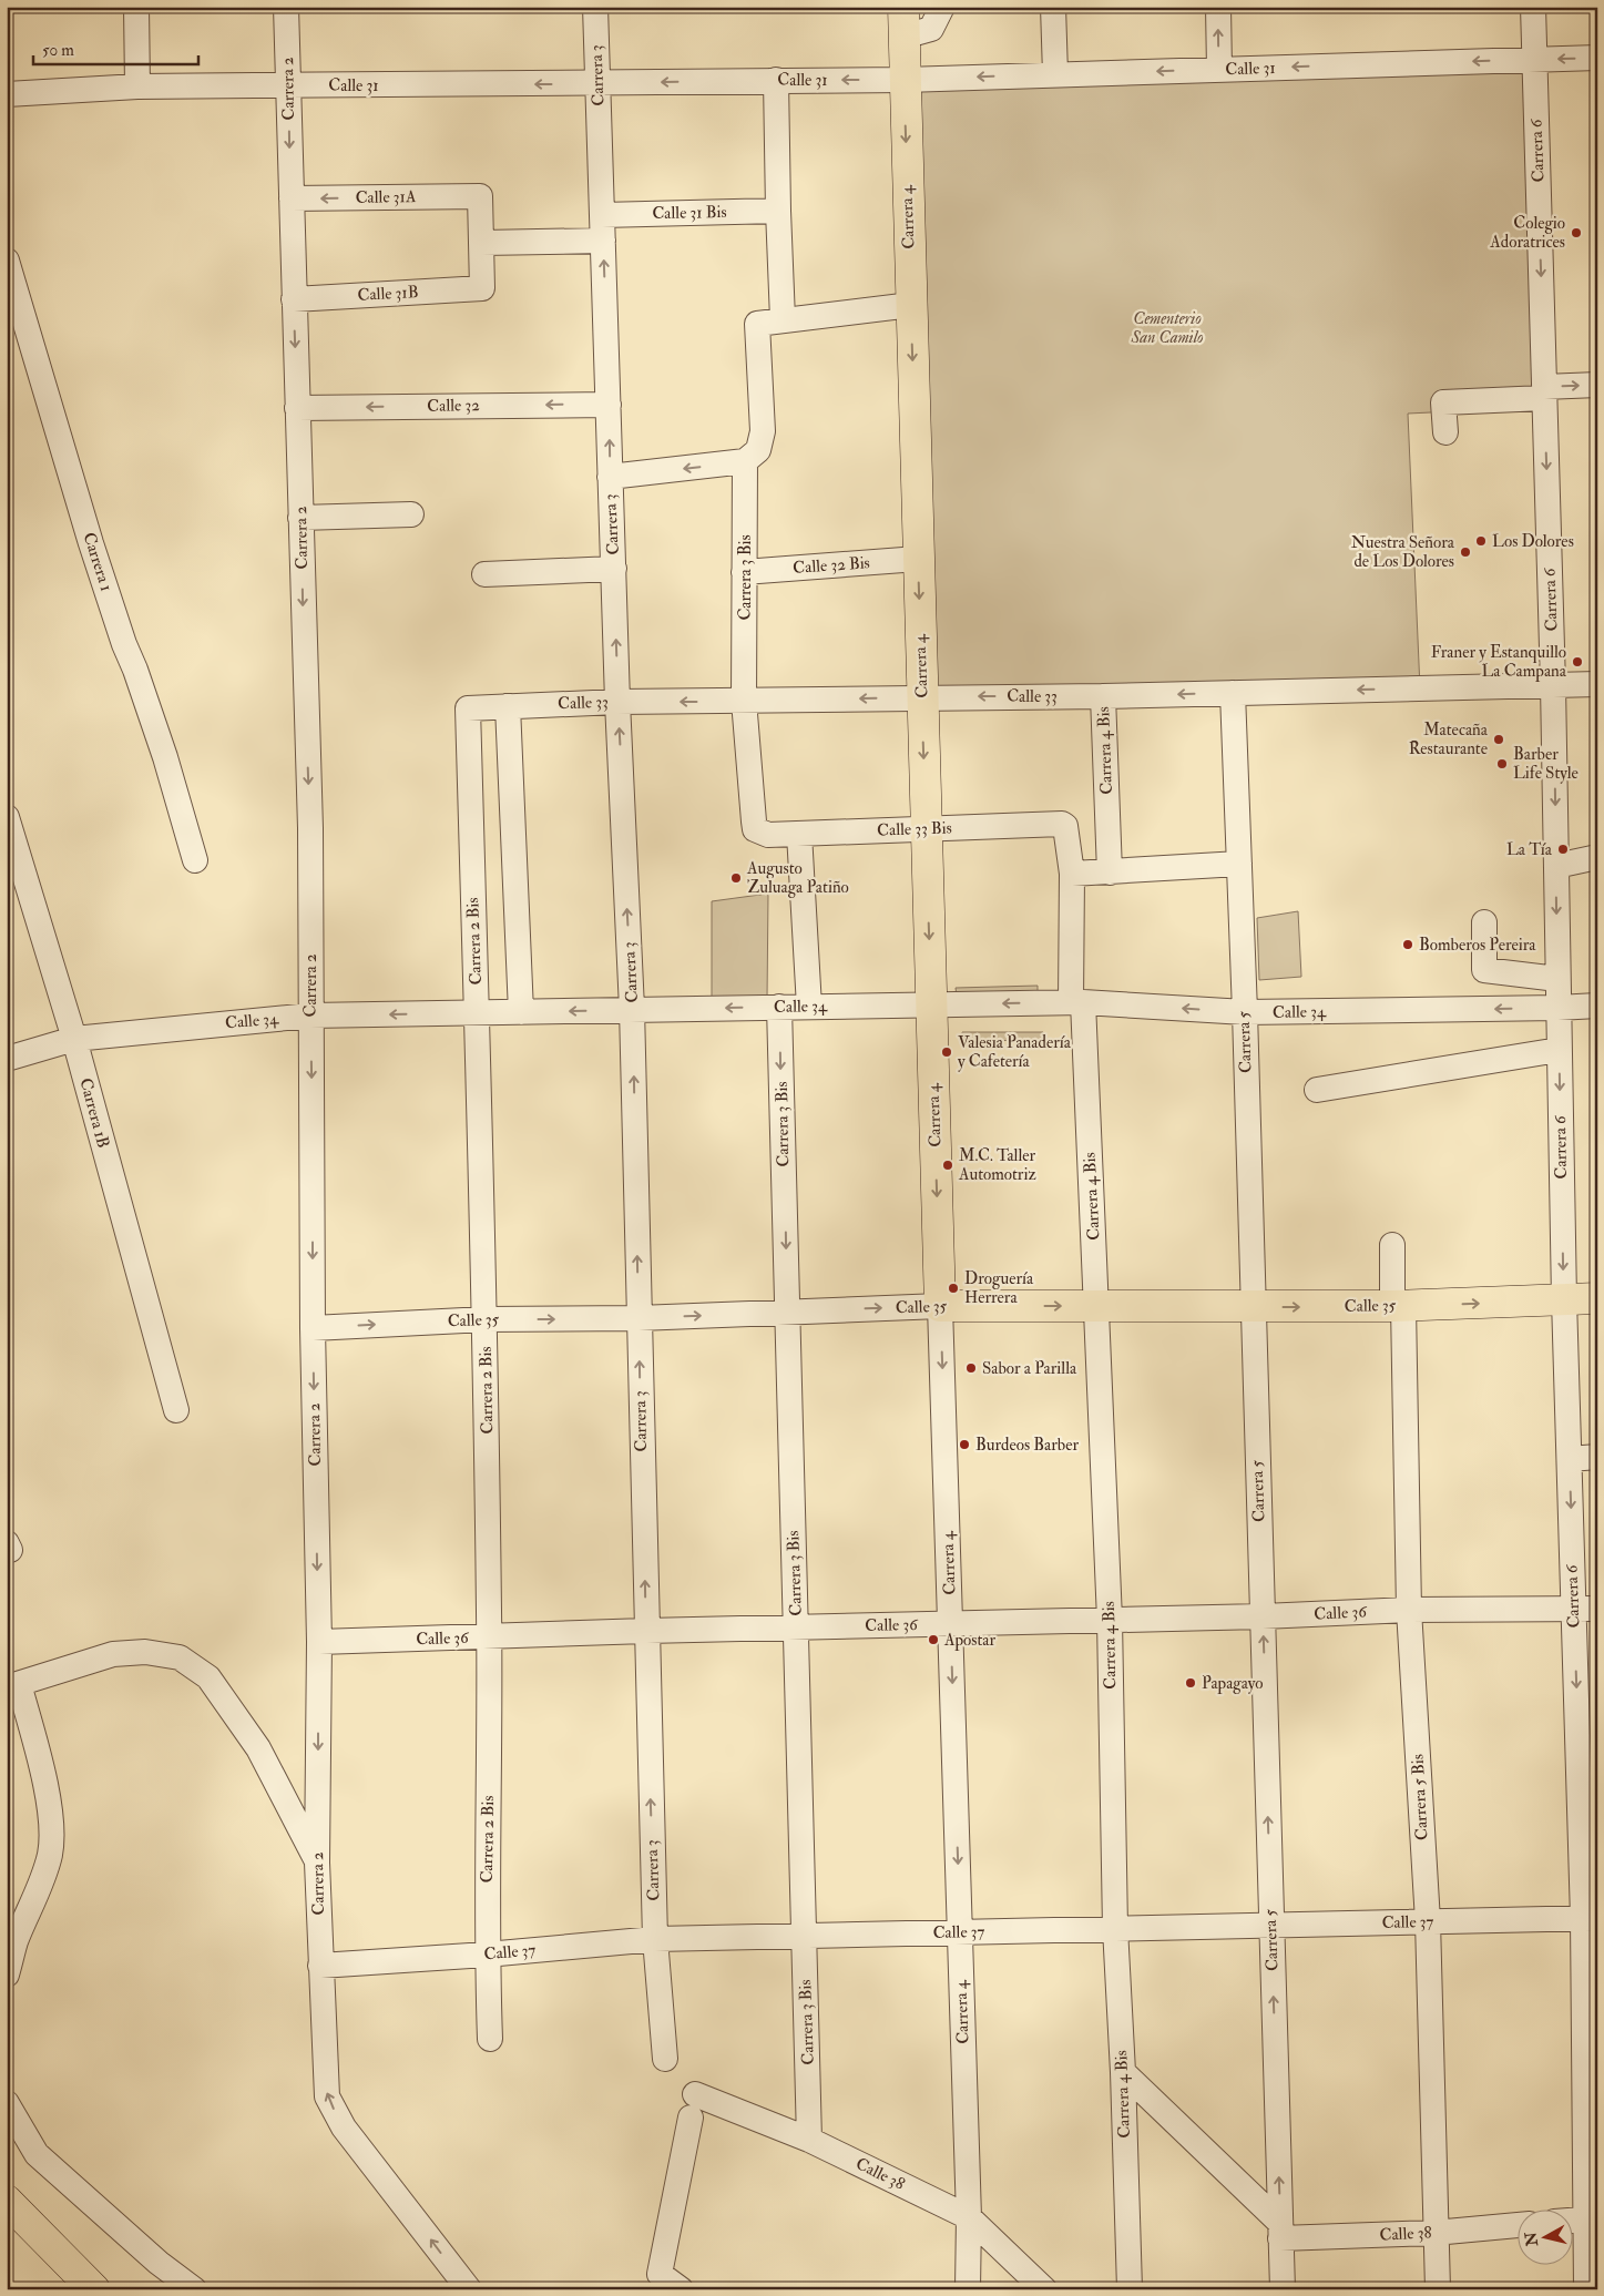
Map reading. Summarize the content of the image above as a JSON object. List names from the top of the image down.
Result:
{
  "streets": {
    "main road": ["Carrera 4", "Calle 35"],
    "street": [
      "Calle 31",
      "Carrera 3",
      "Carrera 2",
      "Carrera 6",
      "Calle 31A",
      "Calle 31 Bis",
      "Calle 31B",
      "Calle 32",
      "Carrera 1",
      "Calle 32 Bis",
      "Carrera 3 Bis",
      "Calle 33",
      "Carrera 4 Bis",
      "Calle 33 Bis",
      "Carrera 2 Bis",
      "Calle 34",
      "Carrera 5",
      "Carrera 1B",
      "Calle 36",
      "Carrera 5 Bis",
      "Calle 37",
      "Calle 38"
    ]
  },
  "crossings": [
    ["Calle 31", "Carrera 3"],
    ["Calle 31", "Carrera 2"],
    ["Calle 31", "Carrera 6"],
    ["Calle 31", "Carrera 4"],
    ["Carrera 3", "Calle 31 Bis"],
    ["Carrera 3", "Calle 32"],
    ["Carrera 3", "Calle 33"],
    ["Carrera 3", "Calle 34"],
    ["Carrera 3", "Calle 35"],
    ["Carrera 3", "Calle 36"],
    ["Carrera 3", "Calle 37"],
    ["Carrera 2", "Calle 31A"],
    ["Carrera 2", "Calle 31B"],
    ["Carrera 2", "Calle 32"],
    ["Carrera 2", "Calle 34"],
    ["Carrera 2", "Calle 35"],
    ["Carrera 2", "Calle 36"],
    ["Carrera 2", "Calle 37"],
    ["Carrera 6", "Calle 33"],
    ["Carrera 6", "Calle 34"],
    ["Carrera 6", "Calle 35"],
    ["Carrera 6", "Calle 36"],
    ["Carrera 6", "Calle 37"],
    ["Calle 31A", "Calle 31B"],
    ["Carrera 4", "Calle 32 Bis"],
    ["Carrera 4", "Calle 33"],
    ["Carrera 4", "Calle 33 Bis"],
    ["Carrera 4", "Calle 34"],
    ["Carrera 4", "Calle 35"],
    ["Carrera 4", "Calle 36"],
    ["Carrera 4", "Calle 37"],
    ["Carrera 4", "Calle 38"],
    ["Calle 32 Bis", "Carrera 3 Bis"],
    ["Carrera 3 Bis", "Calle 33"],
    ["Carrera 3 Bis", "Calle 33 Bis"],
    ["Carrera 3 Bis", "Calle 34"],
    ["Carrera 3 Bis", "Calle 35"],
    ["Carrera 3 Bis", "Calle 36"],
    ["Carrera 3 Bis", "Calle 37"],
    ["Carrera 3 Bis", "Calle 38"],
    ["Calle 33", "Carrera 4 Bis"],
    ["Calle 33", "Carrera 2 Bis"],
    ["Calle 33", "Carrera 5"],
    ["Carrera 4 Bis", "Calle 34"],
    ["Carrera 4 Bis", "Calle 35"],
    ["Carrera 4 Bis", "Calle 36"],
    ["Carrera 4 Bis", "Calle 37"],
    ["Carrera 2 Bis", "Calle 34"],
    ["Carrera 2 Bis", "Calle 35"],
    ["Carrera 2 Bis", "Calle 36"],
    ["Carrera 2 Bis", "Calle 37"],
    ["Calle 34", "Carrera 5"],
    ["Calle 34", "Carrera 1B"],
    ["Carrera 5", "Calle 35"],
    ["Carrera 5", "Calle 36"],
    ["Carrera 5", "Calle 37"],
    ["Carrera 5", "Calle 38"],
    ["Calle 35", "Carrera 5 Bis"],
    ["Calle 36", "Carrera 5 Bis"],
    ["Carrera 5 Bis", "Calle 37"],
    ["Carrera 5 Bis", "Calle 38"]
  ],
  "one_way": [
    "Calle 31",
    "Carrera 6",
    "Calle 31A",
    "Carrera 4",
    "Calle 33",
    "Carrera 5",
    "Calle 35"
  ],
  "parks": ["Cementerio San Camilo"],
  "places": [
    "Colegio Adoratrices",
    "Los Dolores",
    "Nuestra Señora de Los Dolores",
    "Franer y Estanquillo La Campana",
    "Matecaña Restaurante",
    "Barber Life Style",
    "La Tía",
    "Augusto Zuluaga Patiño",
    "Bomberos Pereira",
    "Valesia Panadería y Cafetería",
    "M.C. Taller Automotriz",
    "Droguería Herrera",
    "Sabor a Parilla",
    "Burdeos Barber",
    "Apostar",
    "Papagayo"
  ],
  "scale_bar": "50 m",
  "north": "left"
}
